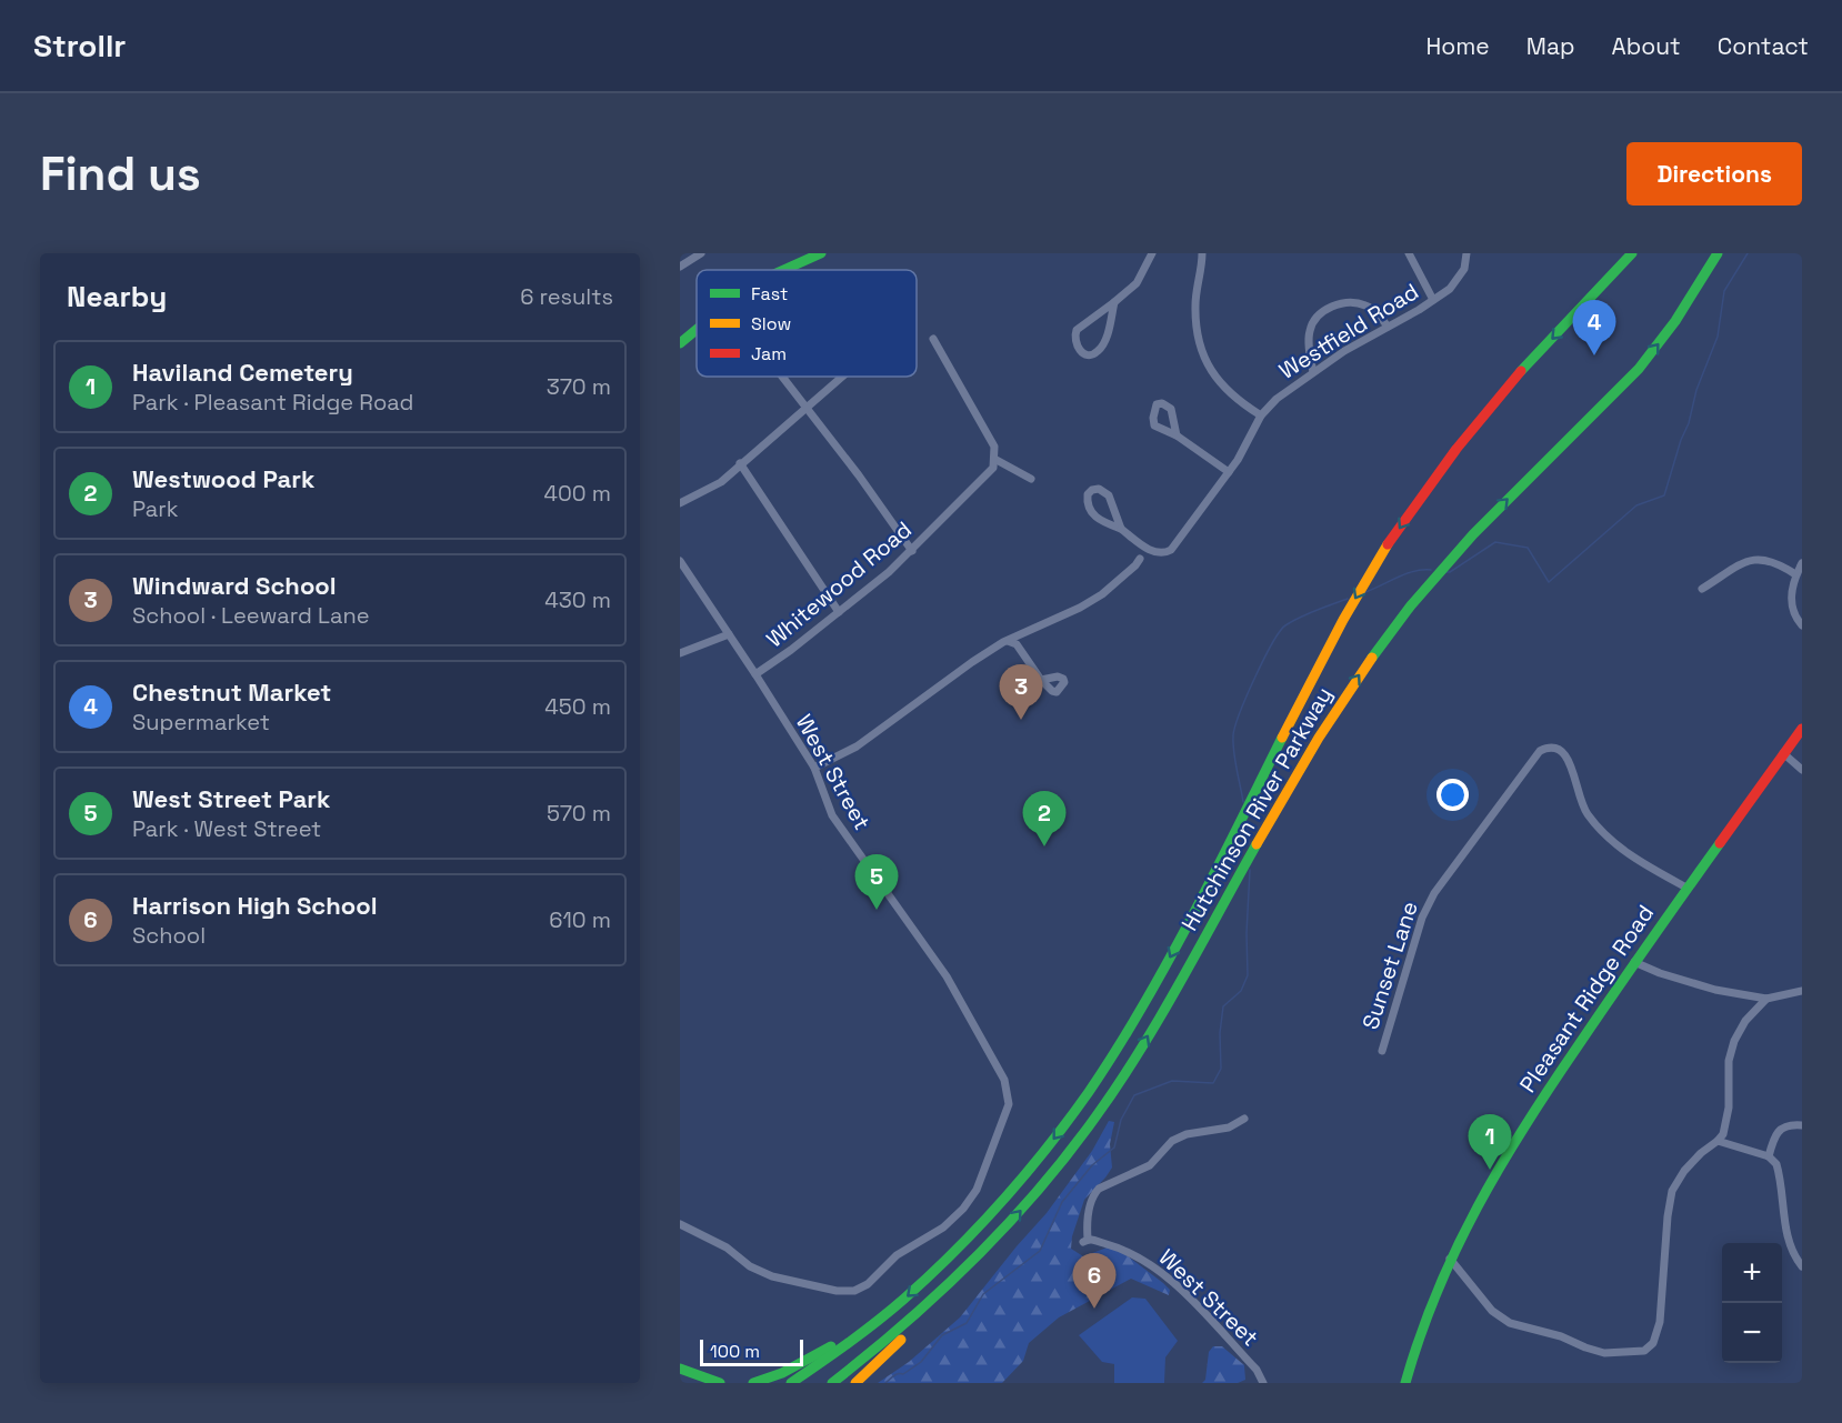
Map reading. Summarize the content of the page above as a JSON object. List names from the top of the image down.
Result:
{
  "streets": {
    "main road": ["Hutchinson River Parkway", "Pleasant Ridge Road"],
    "street": [
      "Westfield Road",
      "Whitewood Road",
      "West Street",
      "Sunset Lane"
    ]
  },
  "crossings": [
    ["Whitewood Road", "West Street"],
    ["Sunset Lane", "Pleasant Ridge Road"]
  ],
  "legend": ["Fast", "Slow", "Jam"],
  "scale_bar": "100 m",
  "page": {
    "header": "Strollr",
    "nav": [
      "Home",
      "Map",
      "About",
      "Contact"
    ],
    "buttons": "Directions",
    "title": "Find us",
    "heading": ["Nearby", "6 results"],
    "pins": [
      "4",
      "3",
      "2",
      "5",
      "1",
      "6"
    ],
    "list": [
      {
        "mark": "1",
        "name": "Haviland Cemetery",
        "note": "Park · Pleasant Ridge Road",
        "value": "370 m"
      },
      {
        "mark": "2",
        "name": "Westwood Park",
        "note": "Park",
        "value": "400 m"
      },
      {
        "mark": "3",
        "name": "Windward School",
        "note": "School · Leeward Lane",
        "value": "430 m"
      },
      {
        "mark": "4",
        "name": "Chestnut Market",
        "note": "Supermarket",
        "value": "450 m"
      },
      {
        "mark": "5",
        "name": "West Street Park",
        "note": "Park · West Street",
        "value": "570 m"
      },
      {
        "mark": "6",
        "name": "Harrison High School",
        "note": "School",
        "value": "610 m"
      }
    ],
    "map_buttons": ["+", "−"],
    "scale": "100 m"
  }
}
